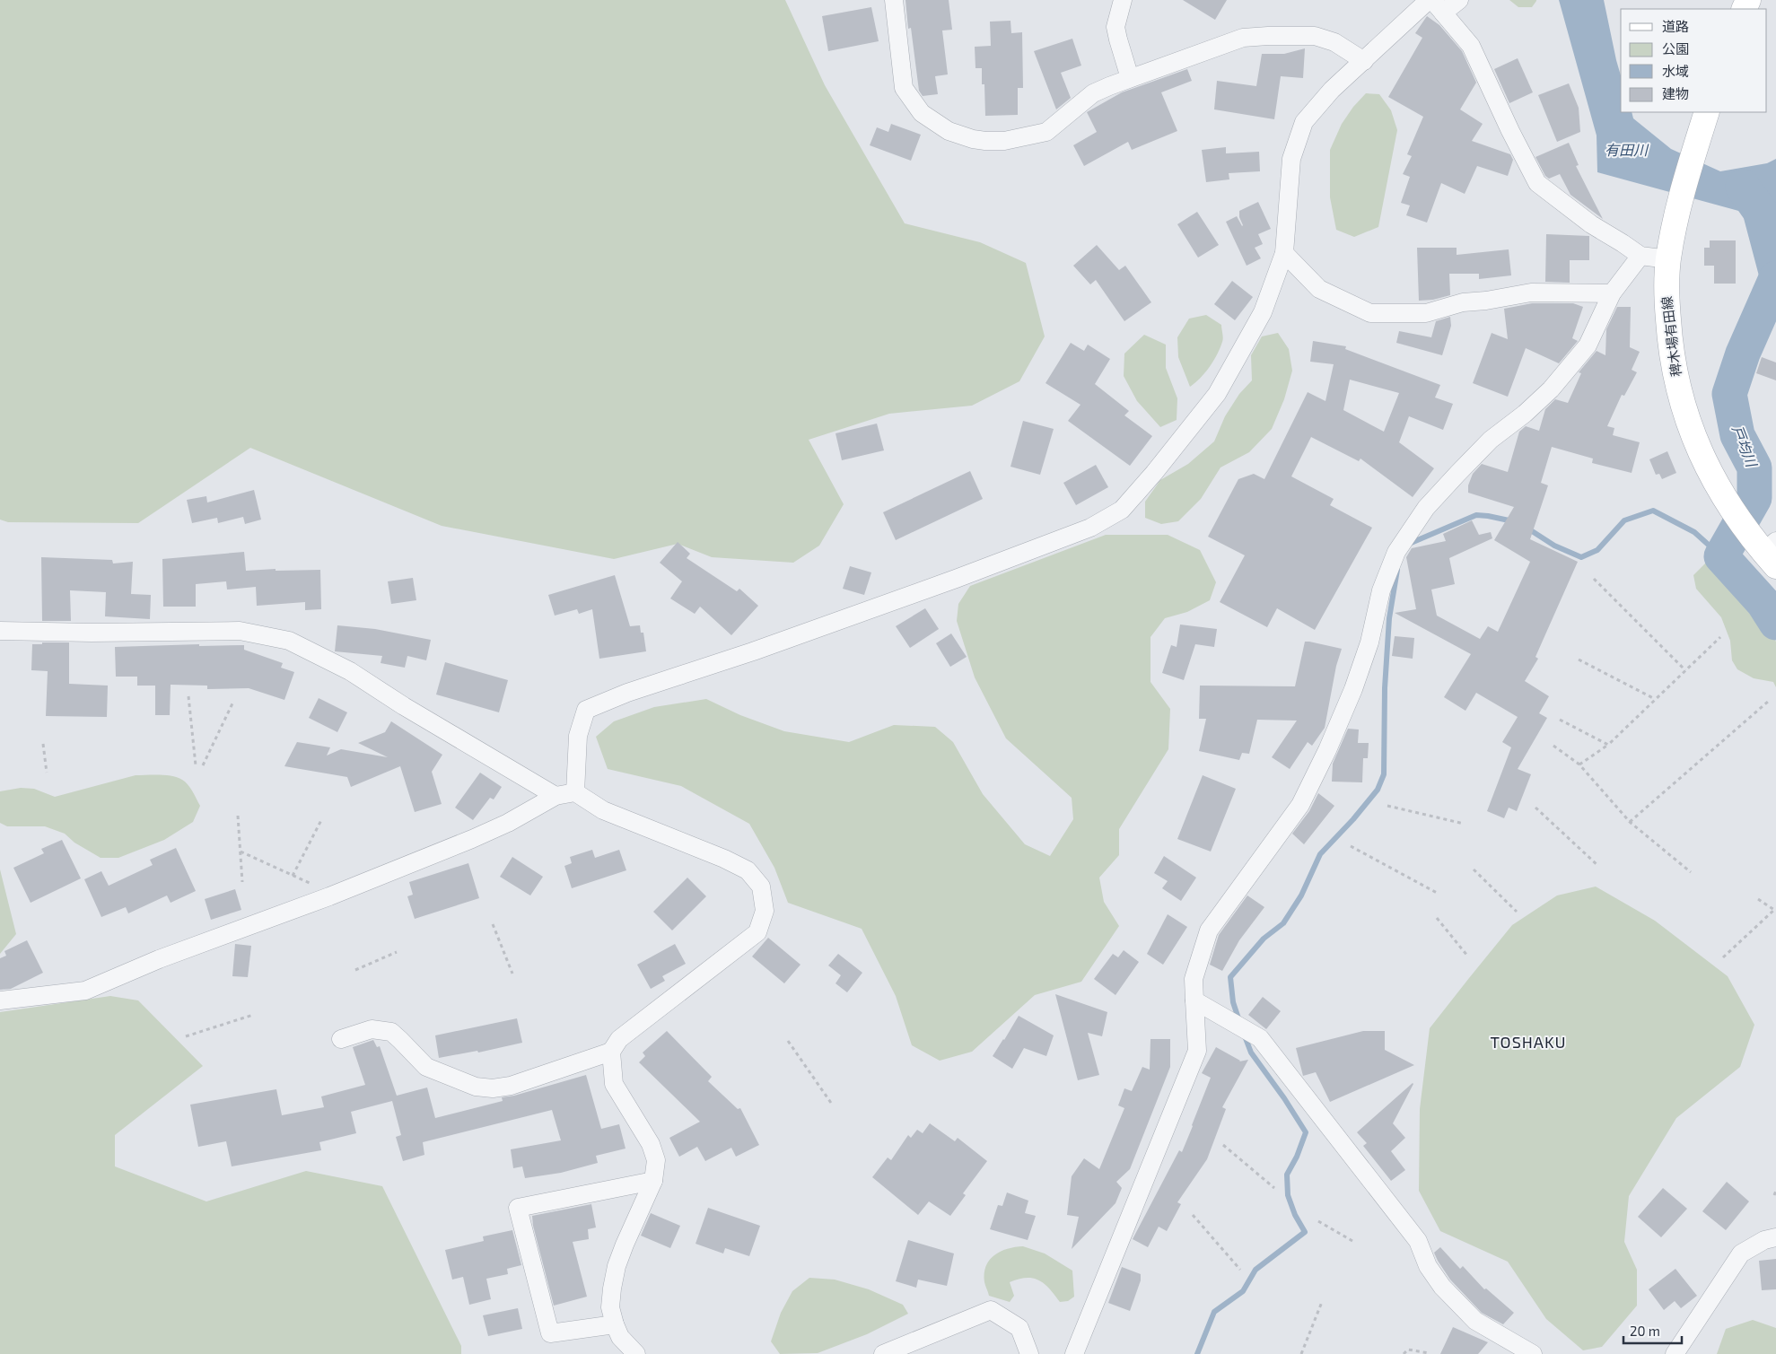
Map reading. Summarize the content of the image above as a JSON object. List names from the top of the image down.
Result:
{
  "streets": {
    "main road": ["稗木場有田線"]
  },
  "districts": ["TOSHAKU"],
  "water": ["有田川", "戸均川"],
  "legend": [
    "道路",
    "公園",
    "水域",
    "建物"
  ],
  "scale_bar": "20 m"
}
